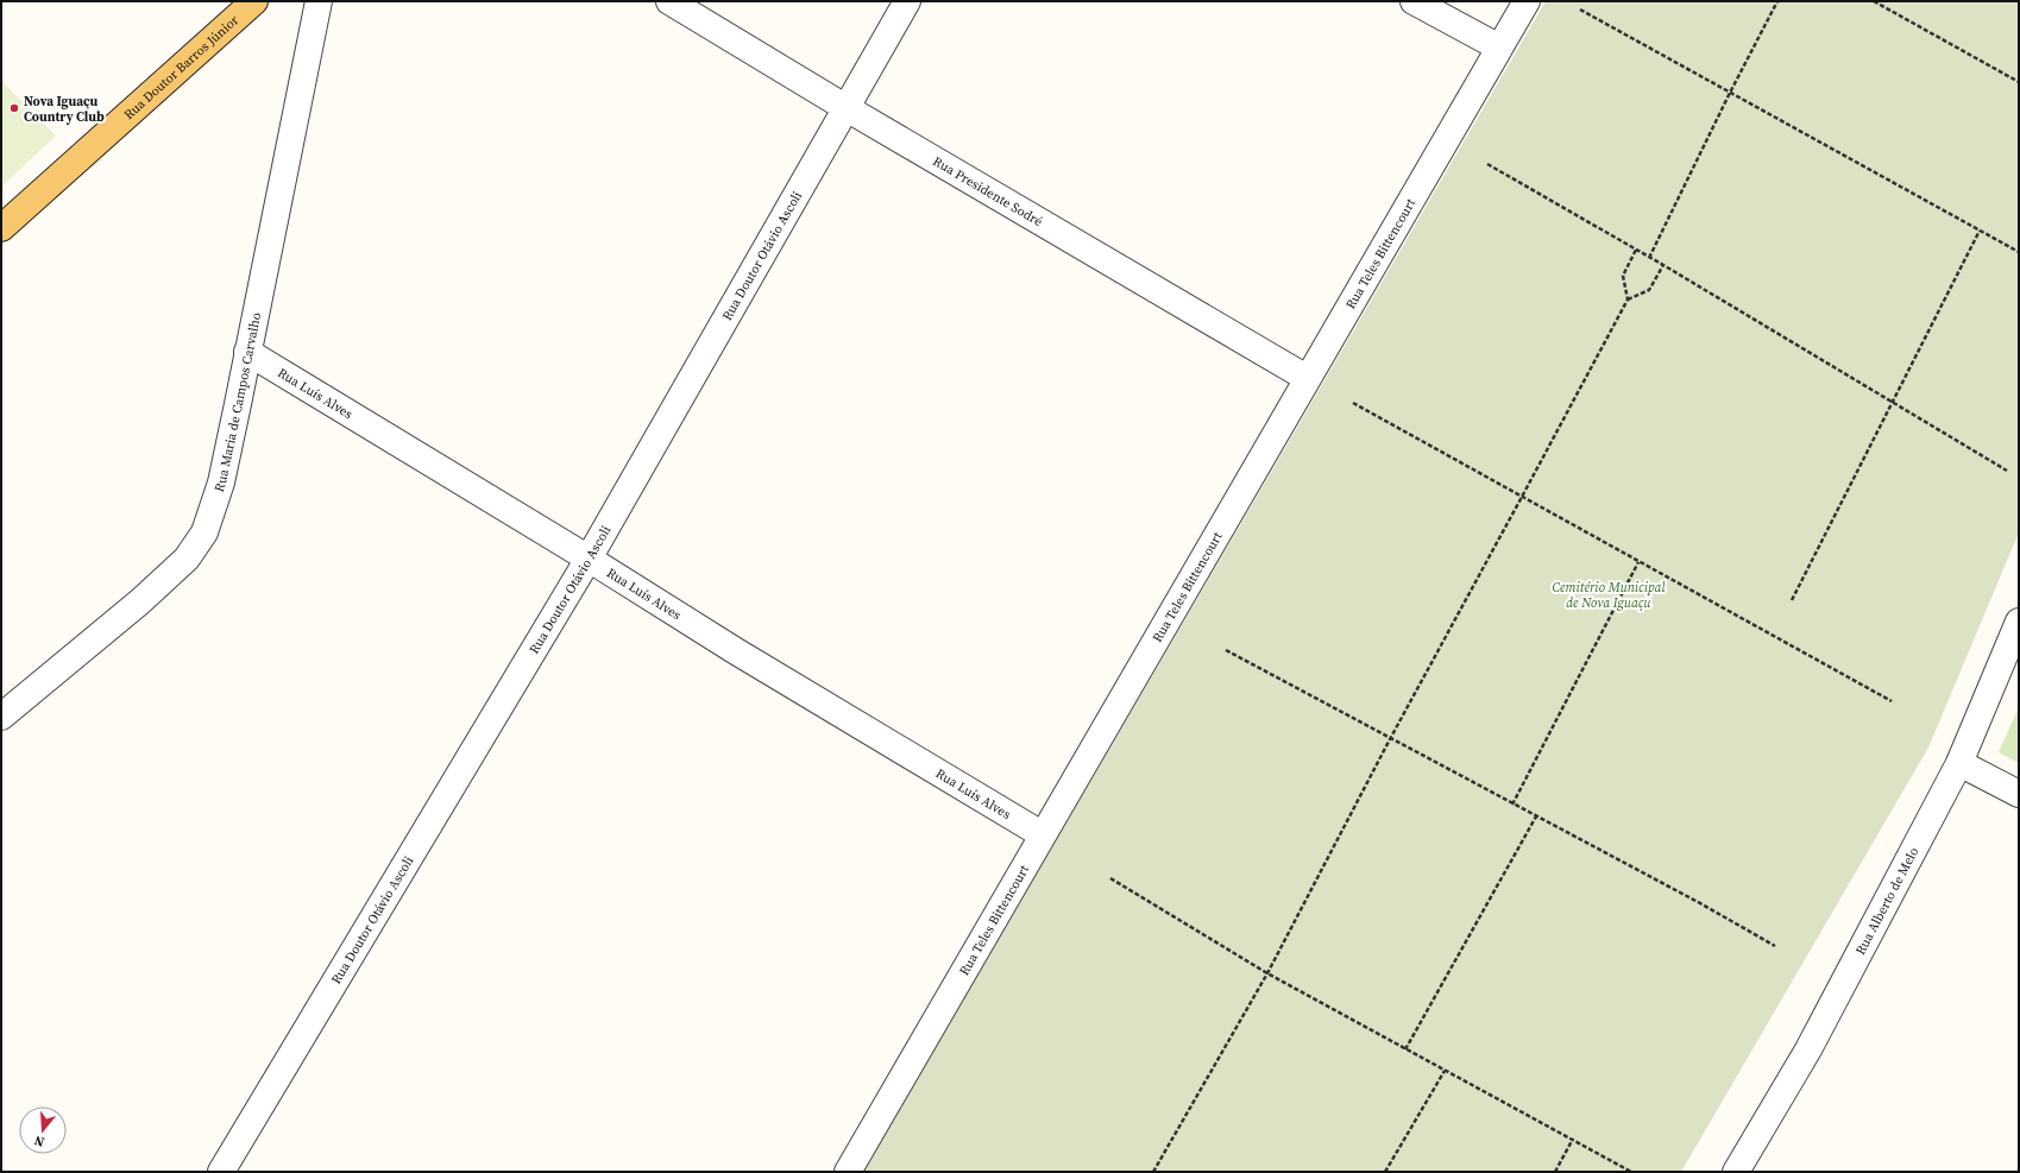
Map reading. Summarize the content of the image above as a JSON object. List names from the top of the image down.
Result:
{
  "streets": {
    "main road": ["Rua Doutor Barros Júnior"],
    "street": [
      "Rua Presidente Sodré",
      "Rua Teles Bittencourt",
      "Rua Doutor Otávio Ascoli",
      "Rua Luís Alves",
      "Rua Maria de Campos Carvalho",
      "Rua Alberto de Melo"
    ]
  },
  "crossings": [
    ["Rua Presidente Sodré", "Rua Teles Bittencourt"],
    ["Rua Presidente Sodré", "Rua Doutor Otávio Ascoli"],
    ["Rua Teles Bittencourt", "Rua Luís Alves"],
    ["Rua Doutor Otávio Ascoli", "Rua Luís Alves"],
    ["Rua Luís Alves", "Rua Maria de Campos Carvalho"]
  ],
  "parks": ["Cemitério Municipal de Nova Iguaçu"],
  "places": ["Nova Iguaçu Country Club"],
  "north": "bottom"
}
